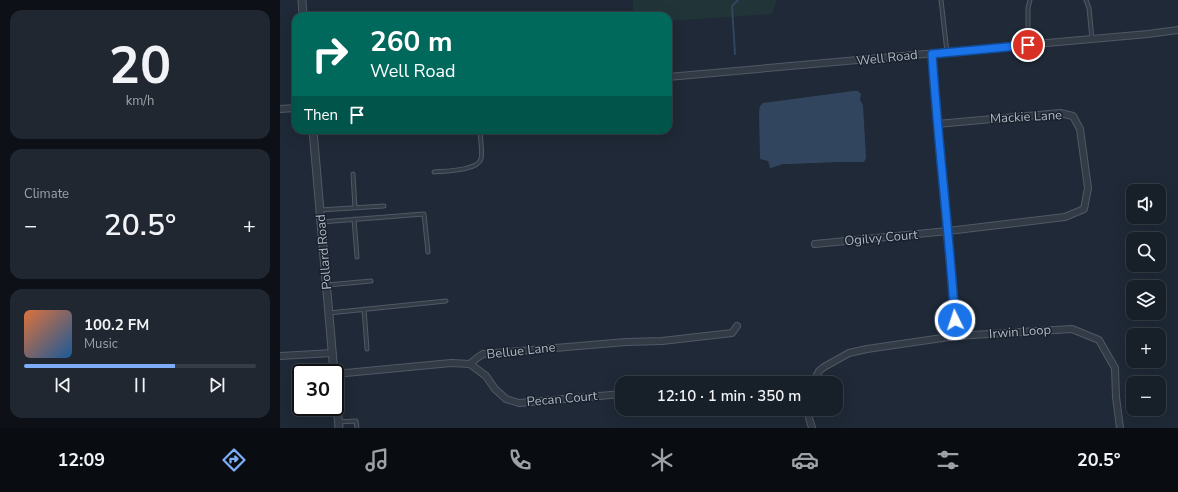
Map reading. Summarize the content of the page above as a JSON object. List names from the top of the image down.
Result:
{
  "streets": {
    "street": [
      "Well Road",
      "Mackie Lane",
      "Ogilvy Court",
      "Pollard Road",
      "Irwin Loop",
      "Bellue Lane",
      "Pecan Court"
    ]
  },
  "crossings": [
    ["Mackie Lane", "Ogilvy Court"],
    ["Bellue Lane", "Pecan Court"]
  ],
  "page": {
    "tile": [
      ["20", "km/h"],
      "Climate"
    ],
    "turn": ["260 m", "Well Road"],
    "then": "Then",
    "map_buttons": ["+", "−"],
    "heat": ["−", "20.5°", "+"],
    "song": ["100.2 FM", "Music"],
    "limit": "30",
    "trip": "12:10 · 1 min · 350 m",
    "tabs": ["12:09", "20.5°"]
  }
}
